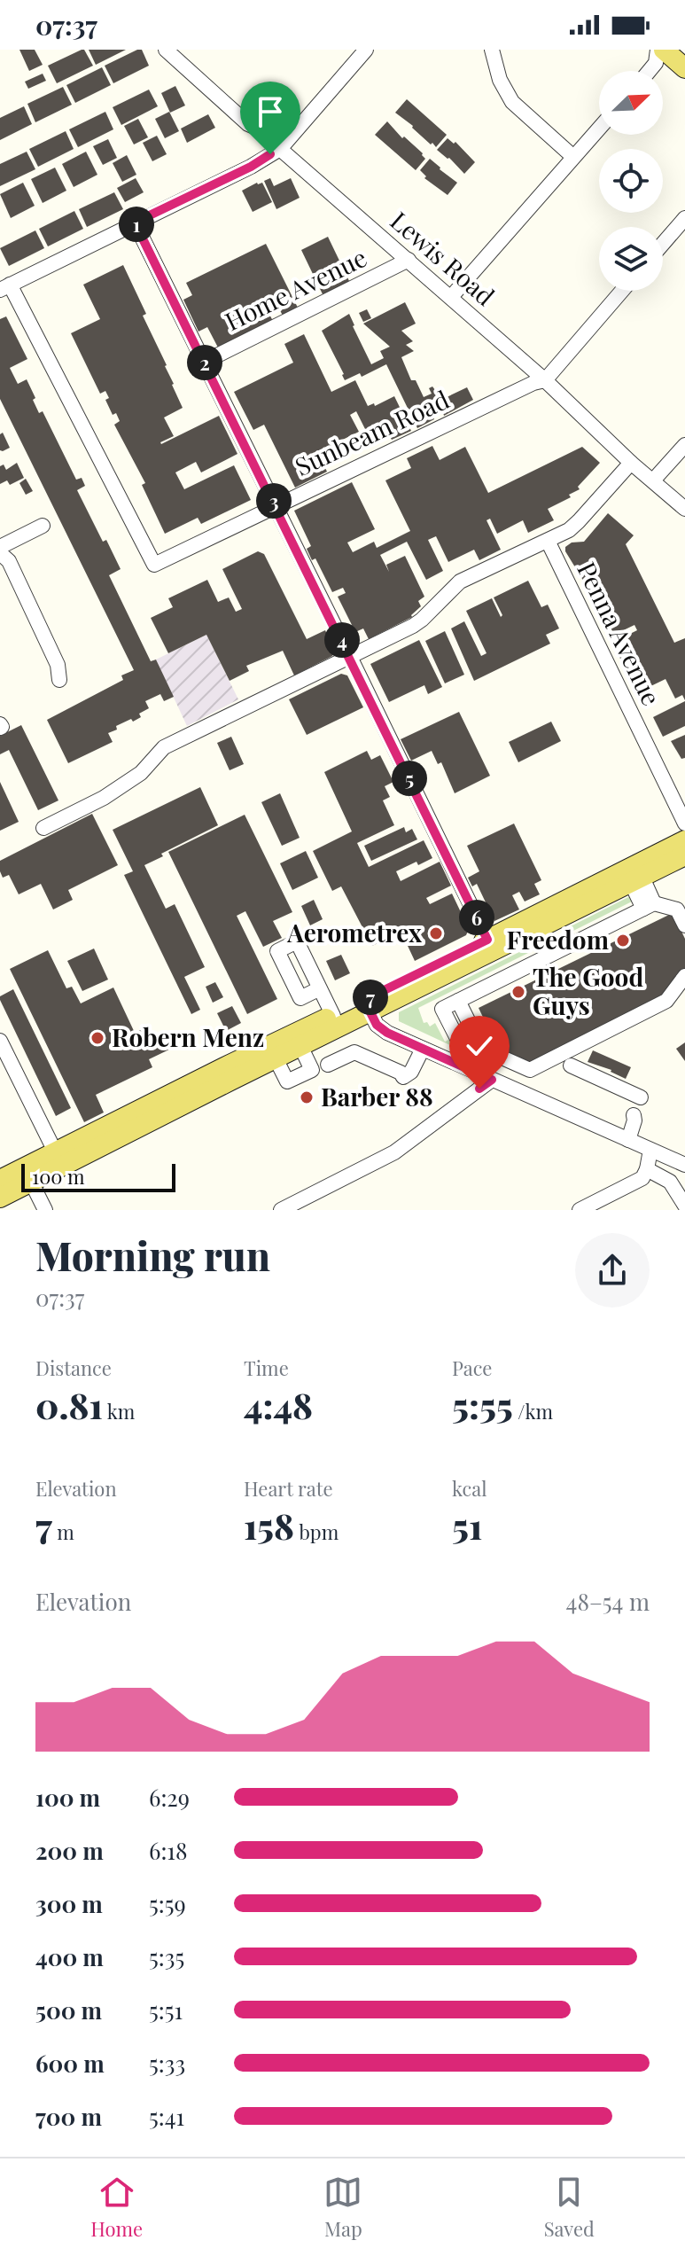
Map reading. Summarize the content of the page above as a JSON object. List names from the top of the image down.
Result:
{
  "streets": {
    "street": [
      "Lewis Road",
      "Home Avenue",
      "Sunbeam Road",
      "Penna Avenue"
    ]
  },
  "crossings": [
    ["Lewis Road", "Home Avenue"],
    ["Lewis Road", "Sunbeam Road"]
  ],
  "places": [
    "Aerometrex",
    "Freedom",
    "The Good Guys",
    "Robern Menz",
    "Barber 88"
  ],
  "scale_bar": "100 m",
  "north": "top right",
  "page": {
    "status": "07:37",
    "pins": [
      "1",
      "2",
      "3",
      "4",
      "5",
      "6",
      "7"
    ],
    "scale": "100 m",
    "heading": ["Morning run", "07:37"],
    "stats": [
      ["Distance", "0.81 km"],
      ["Time", "4:48"],
      ["Pace", "5:55 /km"],
      ["Elevation", "7 m"],
      ["Heart rate", "158 bpm"],
      ["kcal", "51"]
    ],
    "chart": ["Elevation", "48–54 m"],
    "list": [
      {
        "name": "100 m",
        "note": "6:29"
      },
      {
        "name": "200 m",
        "note": "6:18"
      },
      {
        "name": "300 m",
        "note": "5:59"
      },
      {
        "name": "400 m",
        "note": "5:35"
      },
      {
        "name": "500 m",
        "note": "5:51"
      },
      {
        "name": "600 m",
        "note": "5:33"
      },
      {
        "name": "700 m",
        "note": "5:41"
      }
    ],
    "tabs": ["Home", "Map", "Saved"]
  }
}
